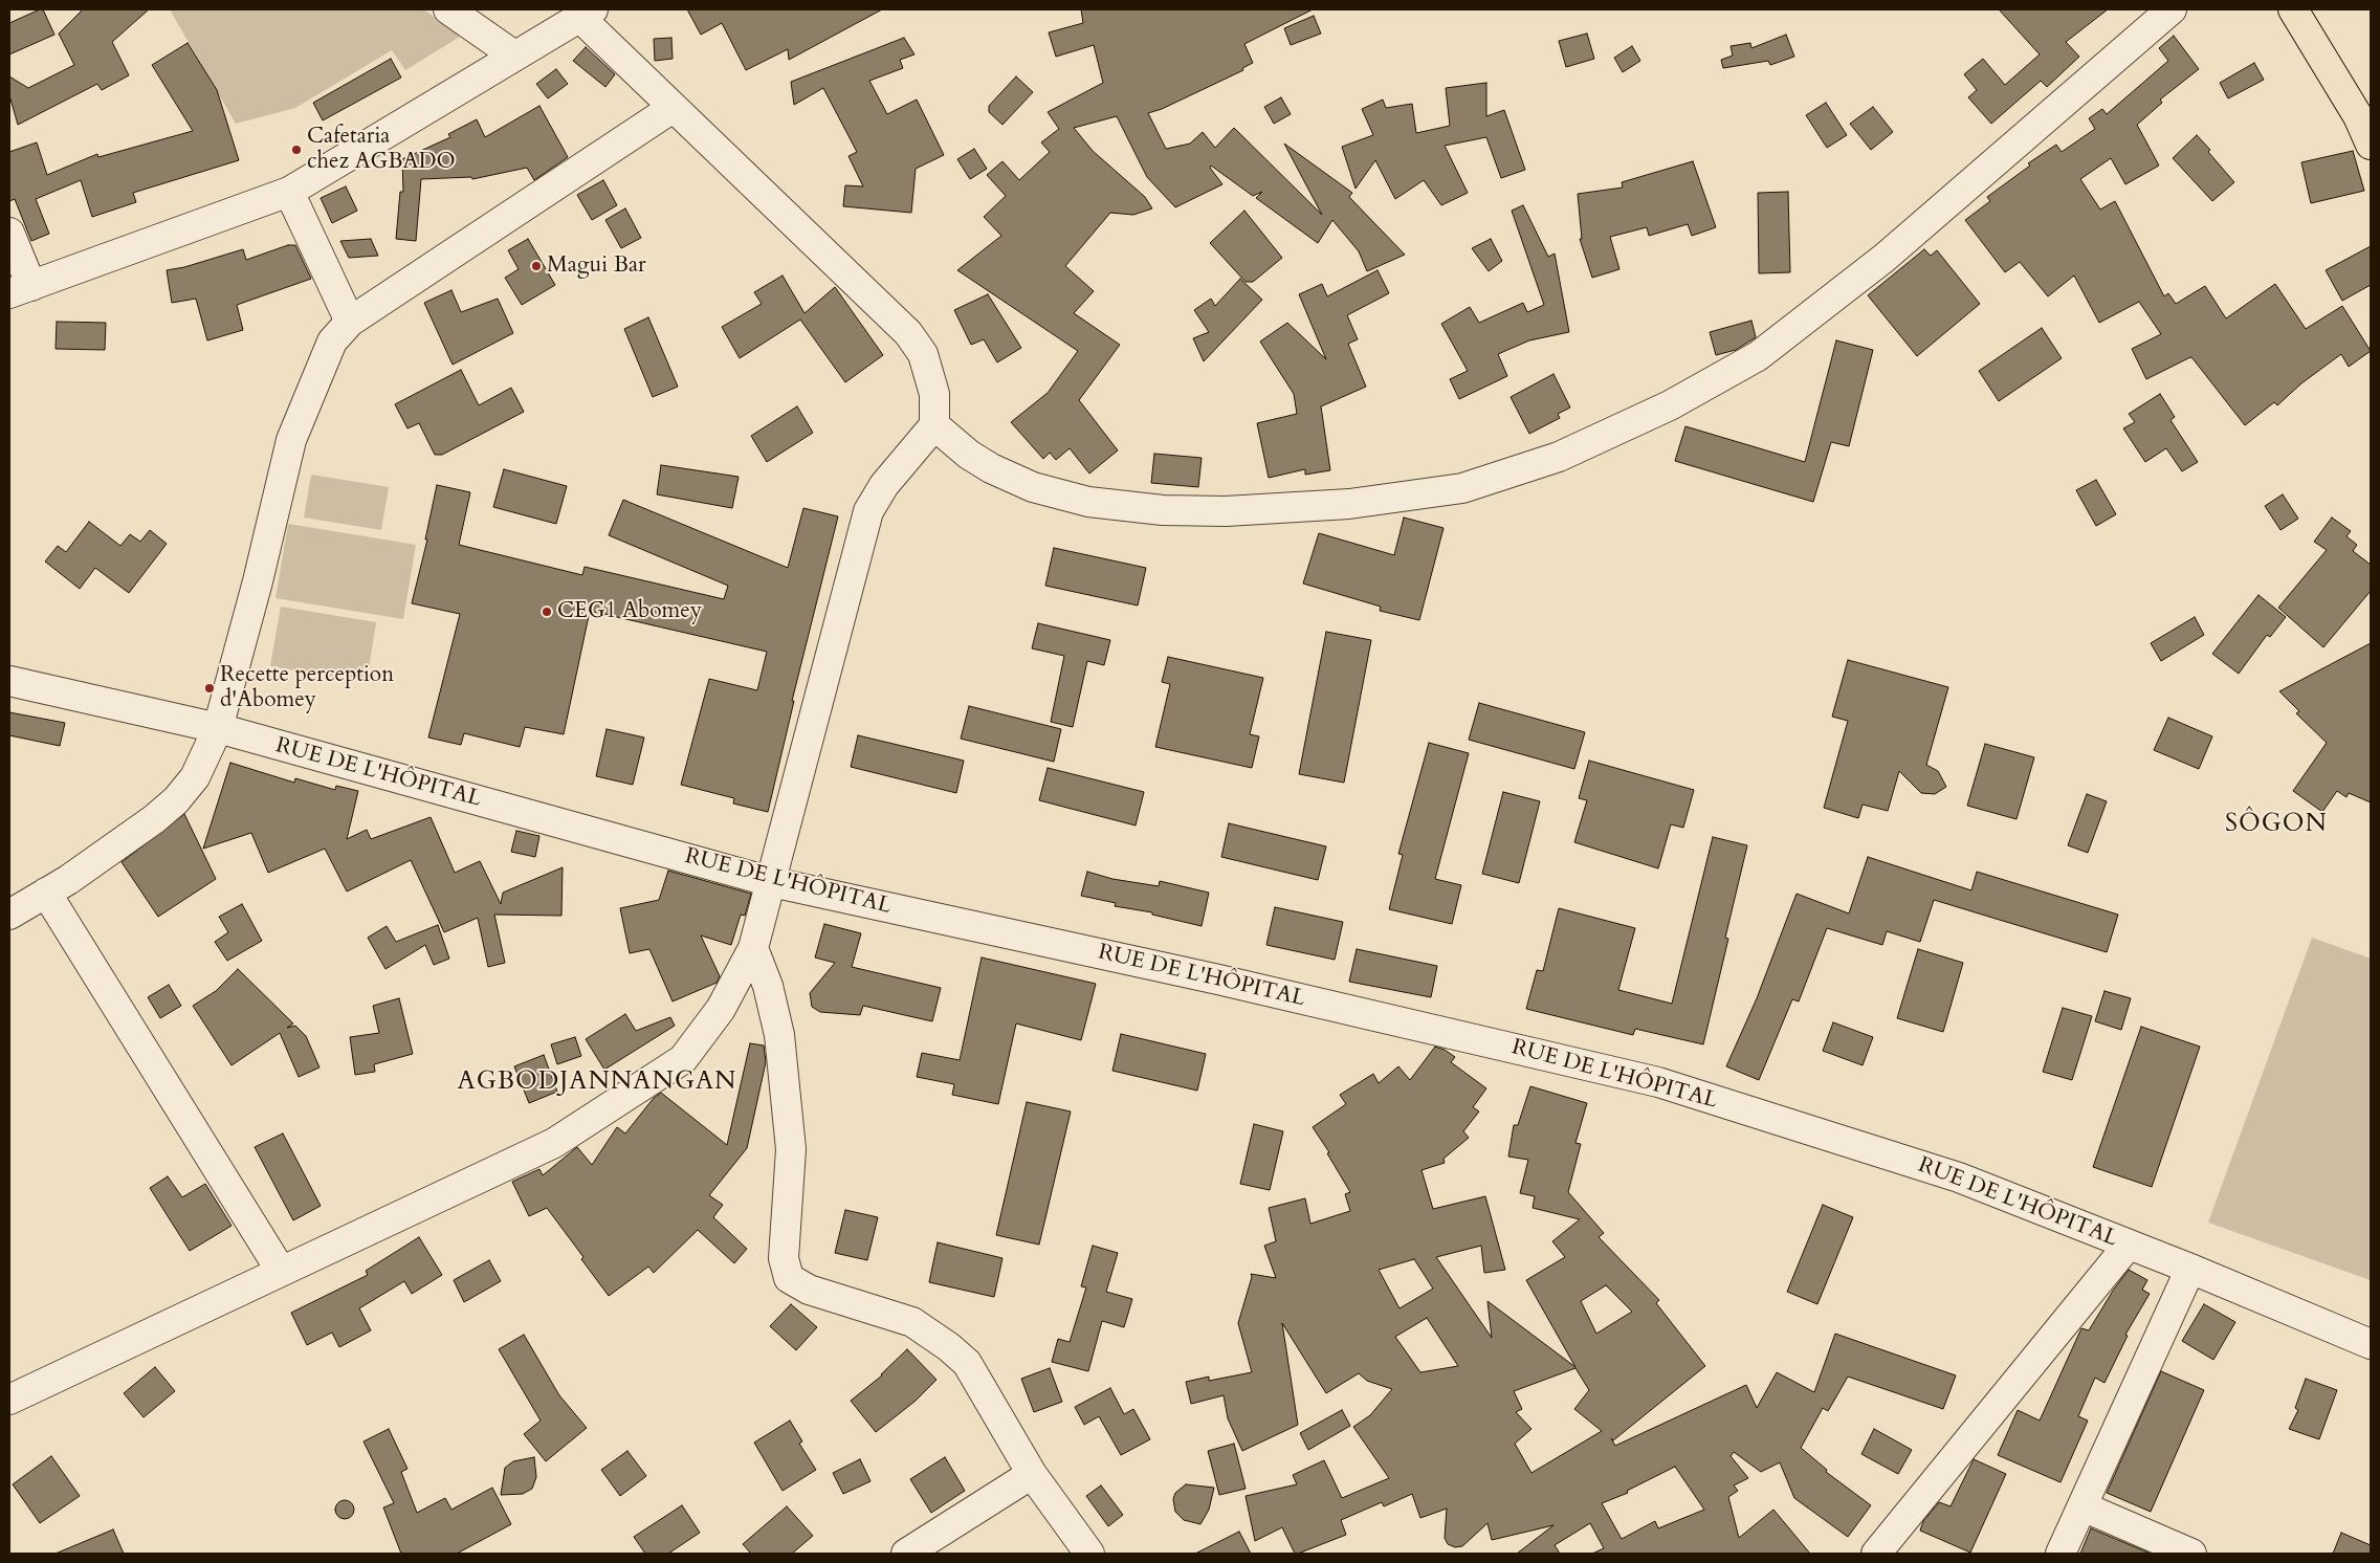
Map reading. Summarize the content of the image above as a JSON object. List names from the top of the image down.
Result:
{
  "streets": {
    "street": ["RUE DE L'HÔPITAL"]
  },
  "districts": ["SÔGON", "AGBODJANNANGAN"],
  "places": [
    "Cafetaria chez AGBADO",
    "Magui Bar",
    "CEG1 Abomey",
    "Recette perception d'Abomey"
  ]
}
